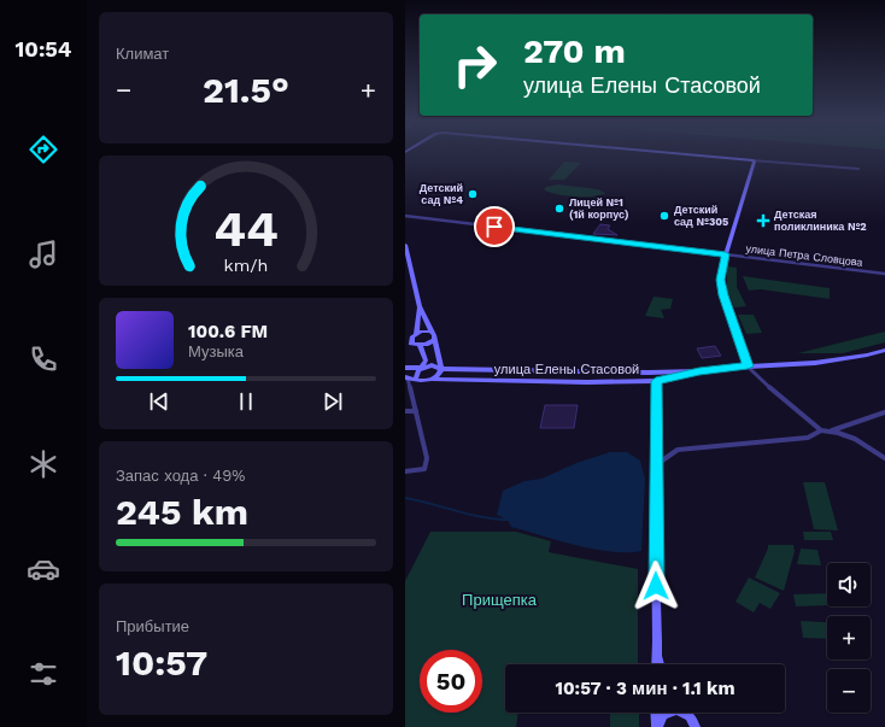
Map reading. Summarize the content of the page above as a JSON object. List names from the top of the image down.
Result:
{
  "streets": {
    "street": ["улица Петра Словцова", "улица Елены Стасовой"]
  },
  "parks": ["Прищепка"],
  "places": {
    "other": ["Детский сад №4", "Лицей №1 (1й корпус)", "Детский сад №305"],
    "health": ["Детская поликлиника №2"]
  },
  "page": {
    "tabs": "10:54",
    "tile": [
      "Климат",
      ["Запас хода · 49%", "245 km"],
      ["Прибытие", "10:57"]
    ],
    "turn": ["270 m", "улица Елены Стасовой"],
    "heat": ["−", "21.5°", "+"],
    "song": ["100.6 FM", "Музыка"],
    "map_buttons": ["+", "−"],
    "limit": "50",
    "trip": "10:57 · 3 мин · 1.1 km",
    "gauge": ["44", "km/h"]
  }
}
